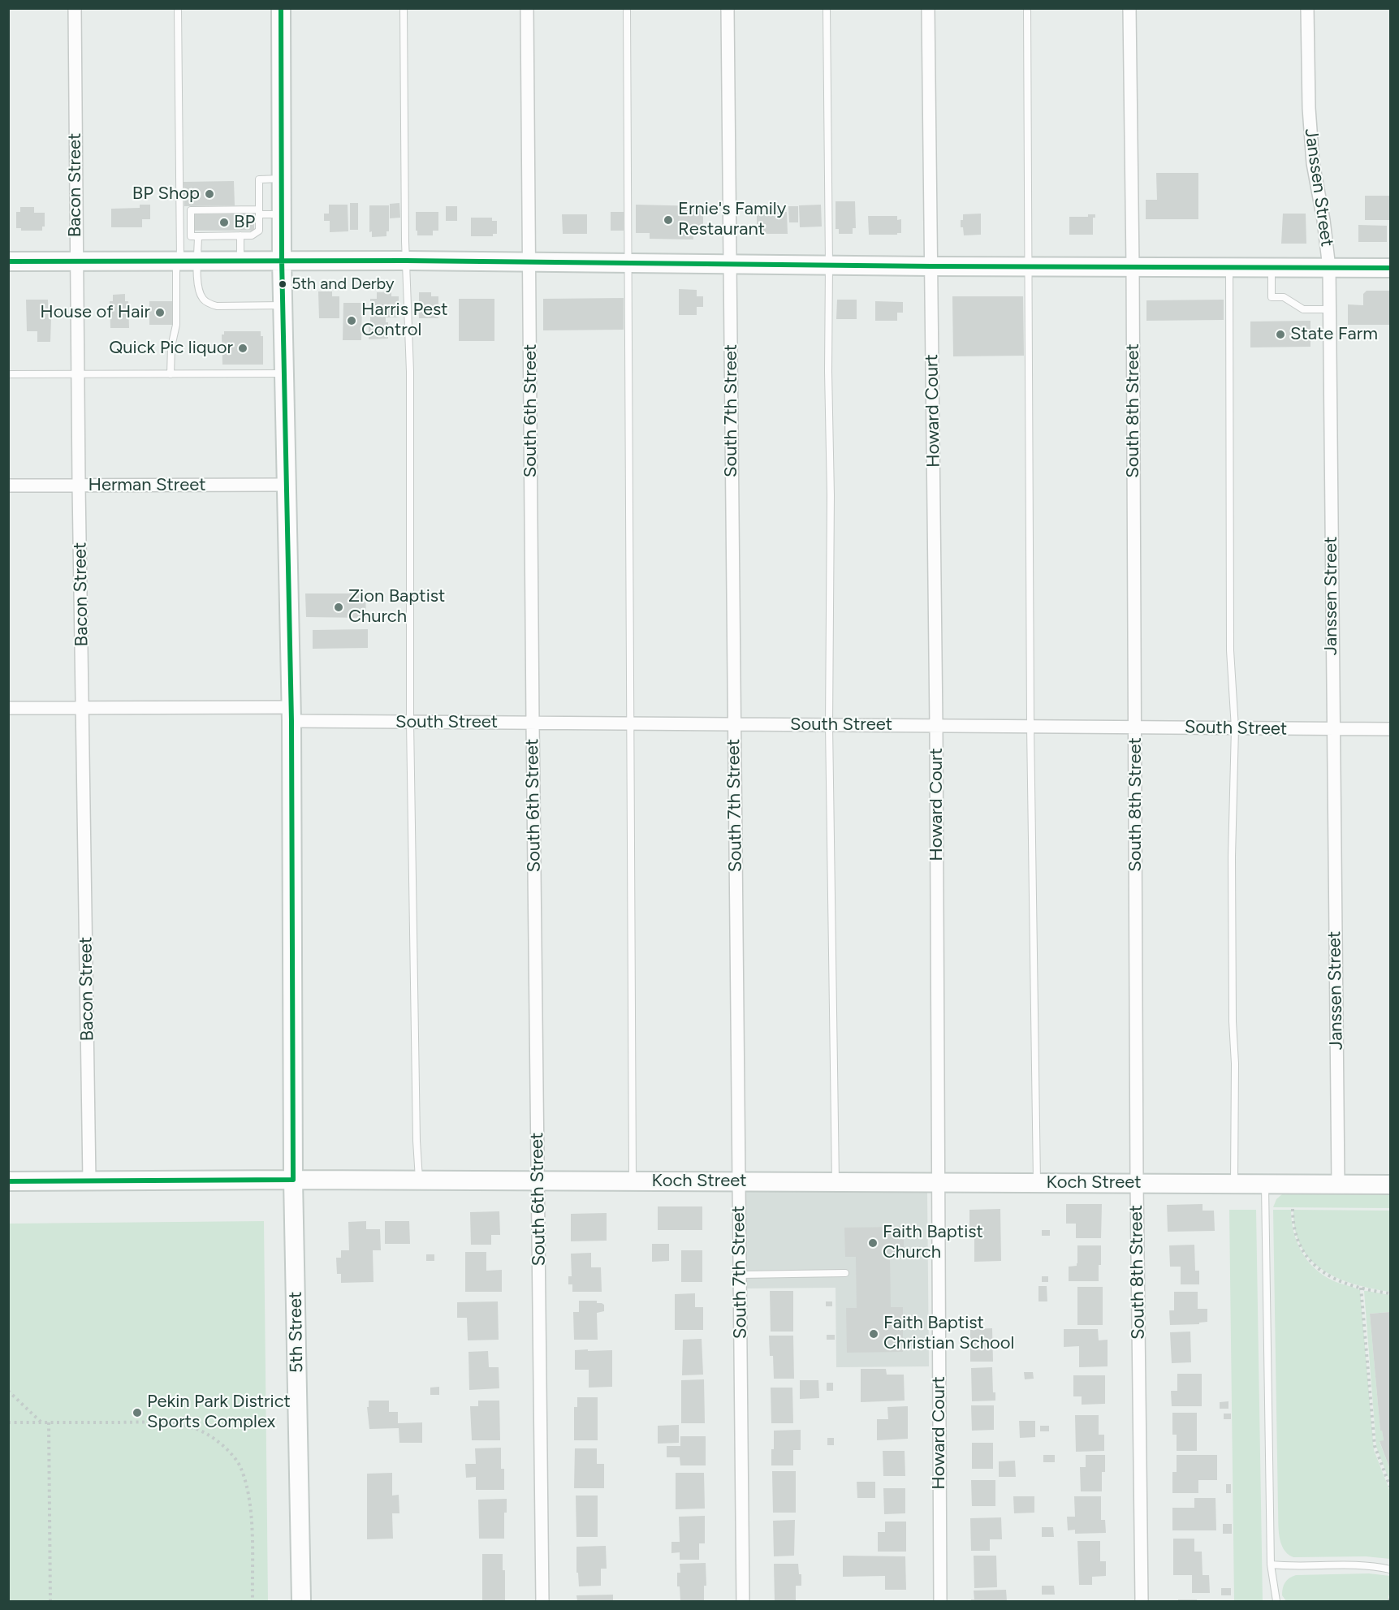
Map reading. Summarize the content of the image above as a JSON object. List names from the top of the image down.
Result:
{
  "streets": {
    "street": [
      "Bacon Street",
      "Janssen Street",
      "South 6th Street",
      "South 7th Street",
      "Howard Court",
      "South 8th Street",
      "Herman Street",
      "South Street",
      "Koch Street",
      "5th Street"
    ]
  },
  "crossings": [
    ["Bacon Street", "Herman Street"],
    ["Bacon Street", "South Street"],
    ["Bacon Street", "Koch Street"],
    ["Janssen Street", "South Street"],
    ["Janssen Street", "Koch Street"],
    ["South 6th Street", "South Street"],
    ["South 6th Street", "Koch Street"],
    ["South 7th Street", "South Street"],
    ["South 7th Street", "Koch Street"],
    ["Howard Court", "South Street"],
    ["Howard Court", "Koch Street"],
    ["South 8th Street", "South Street"],
    ["South 8th Street", "Koch Street"],
    ["Herman Street", "5th Street"],
    ["South Street", "5th Street"],
    ["Koch Street", "5th Street"]
  ],
  "places": [
    "BP Shop",
    "Ernie's Family Restaurant",
    "BP",
    "5th and Derby",
    "House of Hair",
    "Harris Pest Control",
    "State Farm",
    "Quick Pic liquor",
    "Zion Baptist Church",
    "Faith Baptist Church",
    "Faith Baptist Christian School",
    "Pekin Park District Sports Complex"
  ]
}
